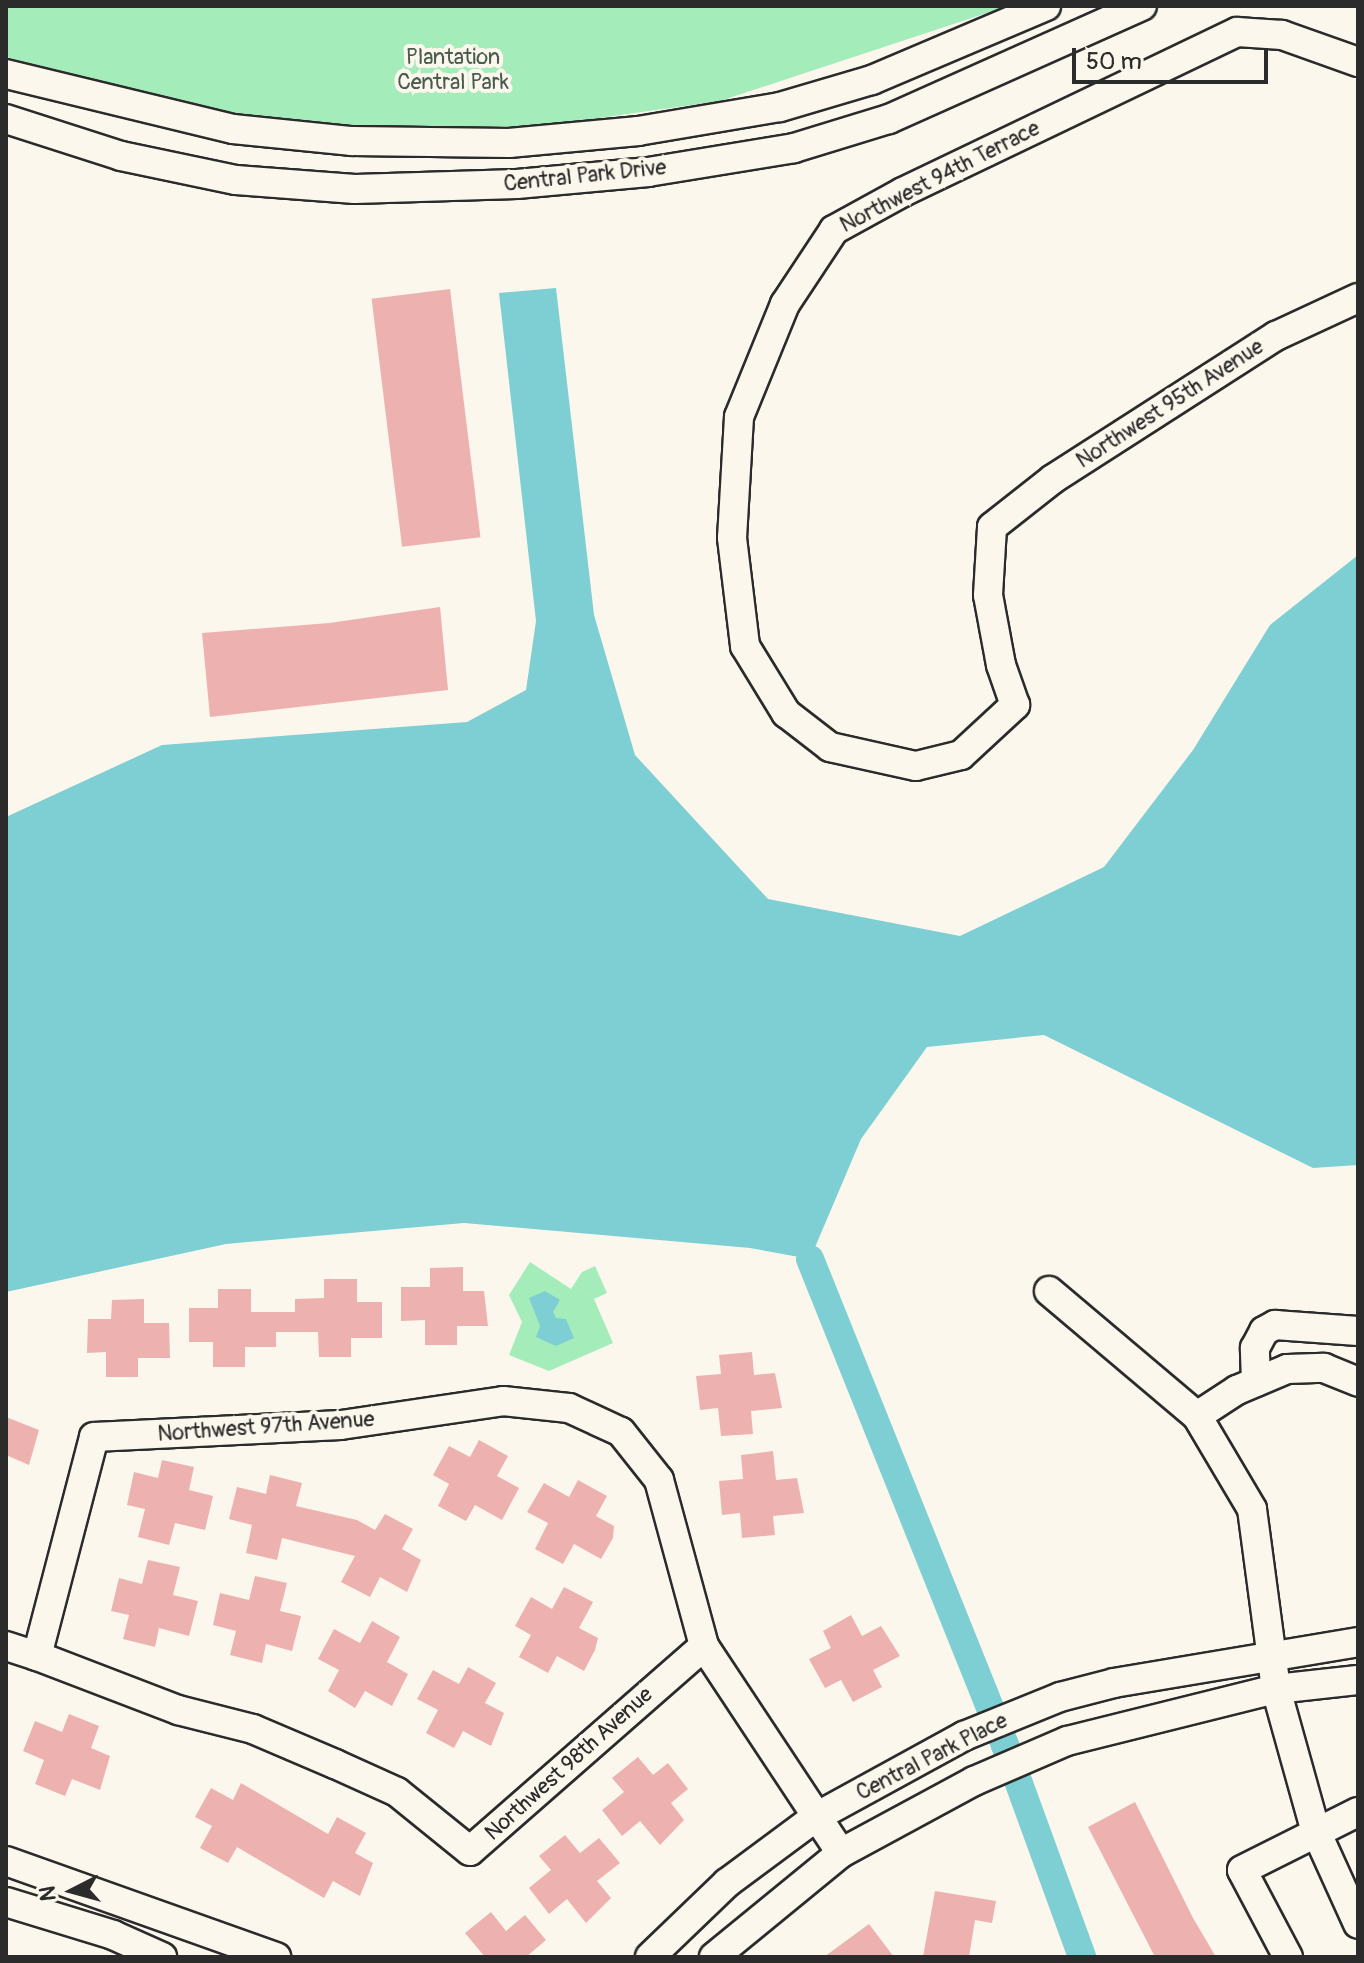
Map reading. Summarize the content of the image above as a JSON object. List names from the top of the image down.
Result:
{
  "streets": {
    "street": [
      "Central Park Drive",
      "Northwest 94th Terrace",
      "Northwest 95th Avenue",
      "Northwest 97th Avenue",
      "Central Park Place",
      "Northwest 98th Avenue"
    ]
  },
  "crossings": [
    ["Northwest 94th Terrace", "Northwest 95th Avenue"],
    ["Northwest 97th Avenue", "Central Park Place"],
    ["Northwest 97th Avenue", "Northwest 98th Avenue"]
  ],
  "parks": ["Plantation Central Park"],
  "scale_bar": "50 m",
  "north": "left"
}
